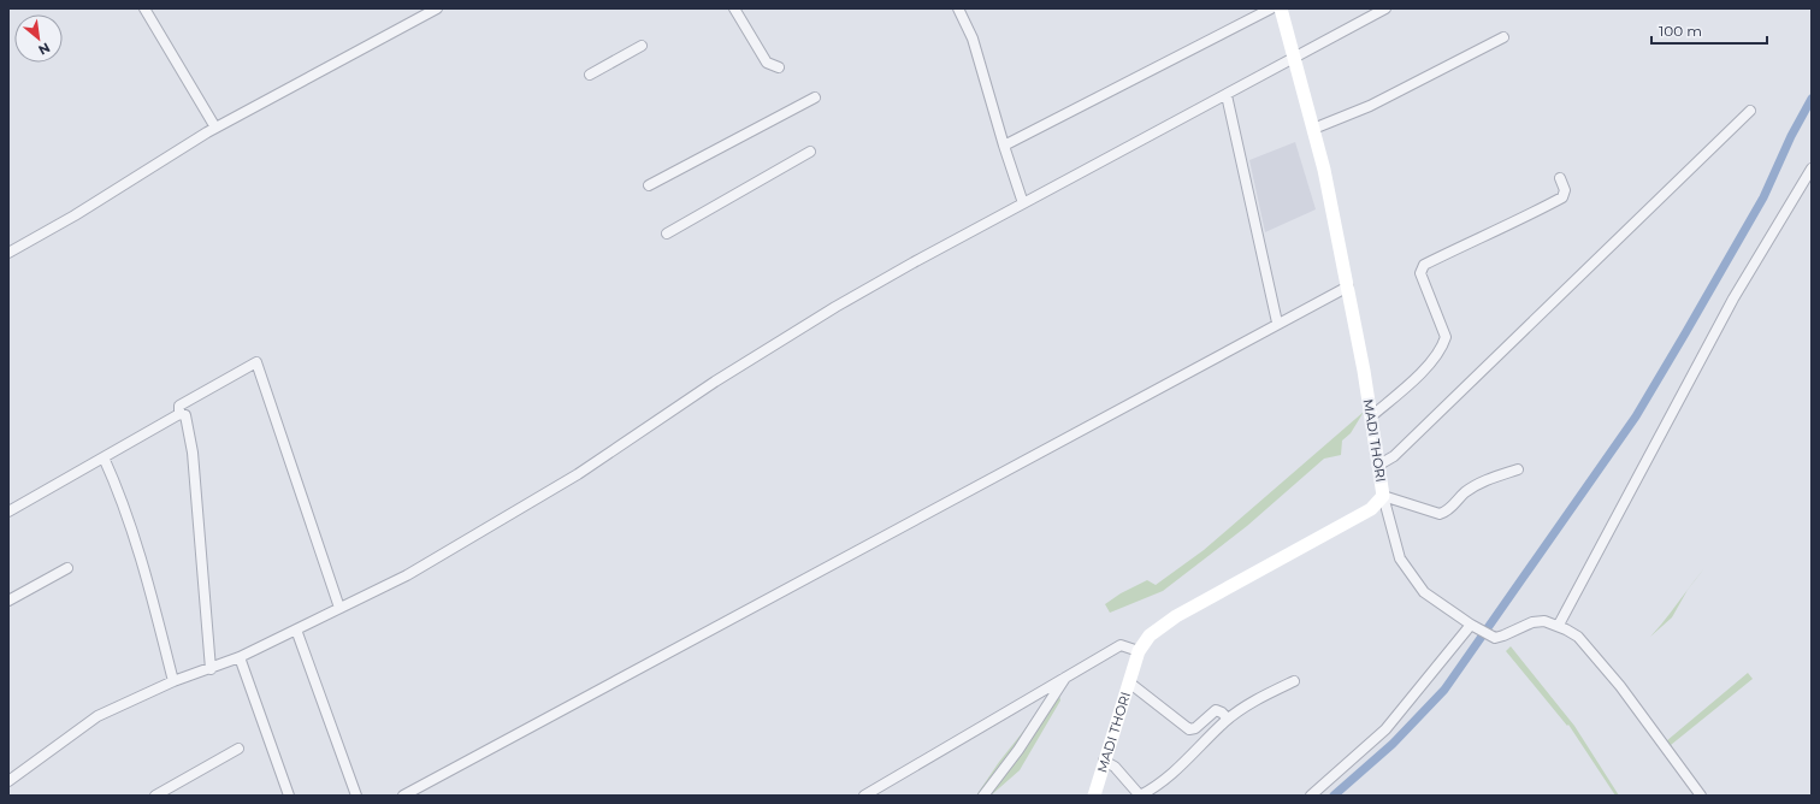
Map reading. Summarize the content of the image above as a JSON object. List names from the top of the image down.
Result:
{
  "streets": {
    "main road": ["MADI THORI"]
  },
  "scale_bar": "100 m",
  "north": "bottom right"
}
